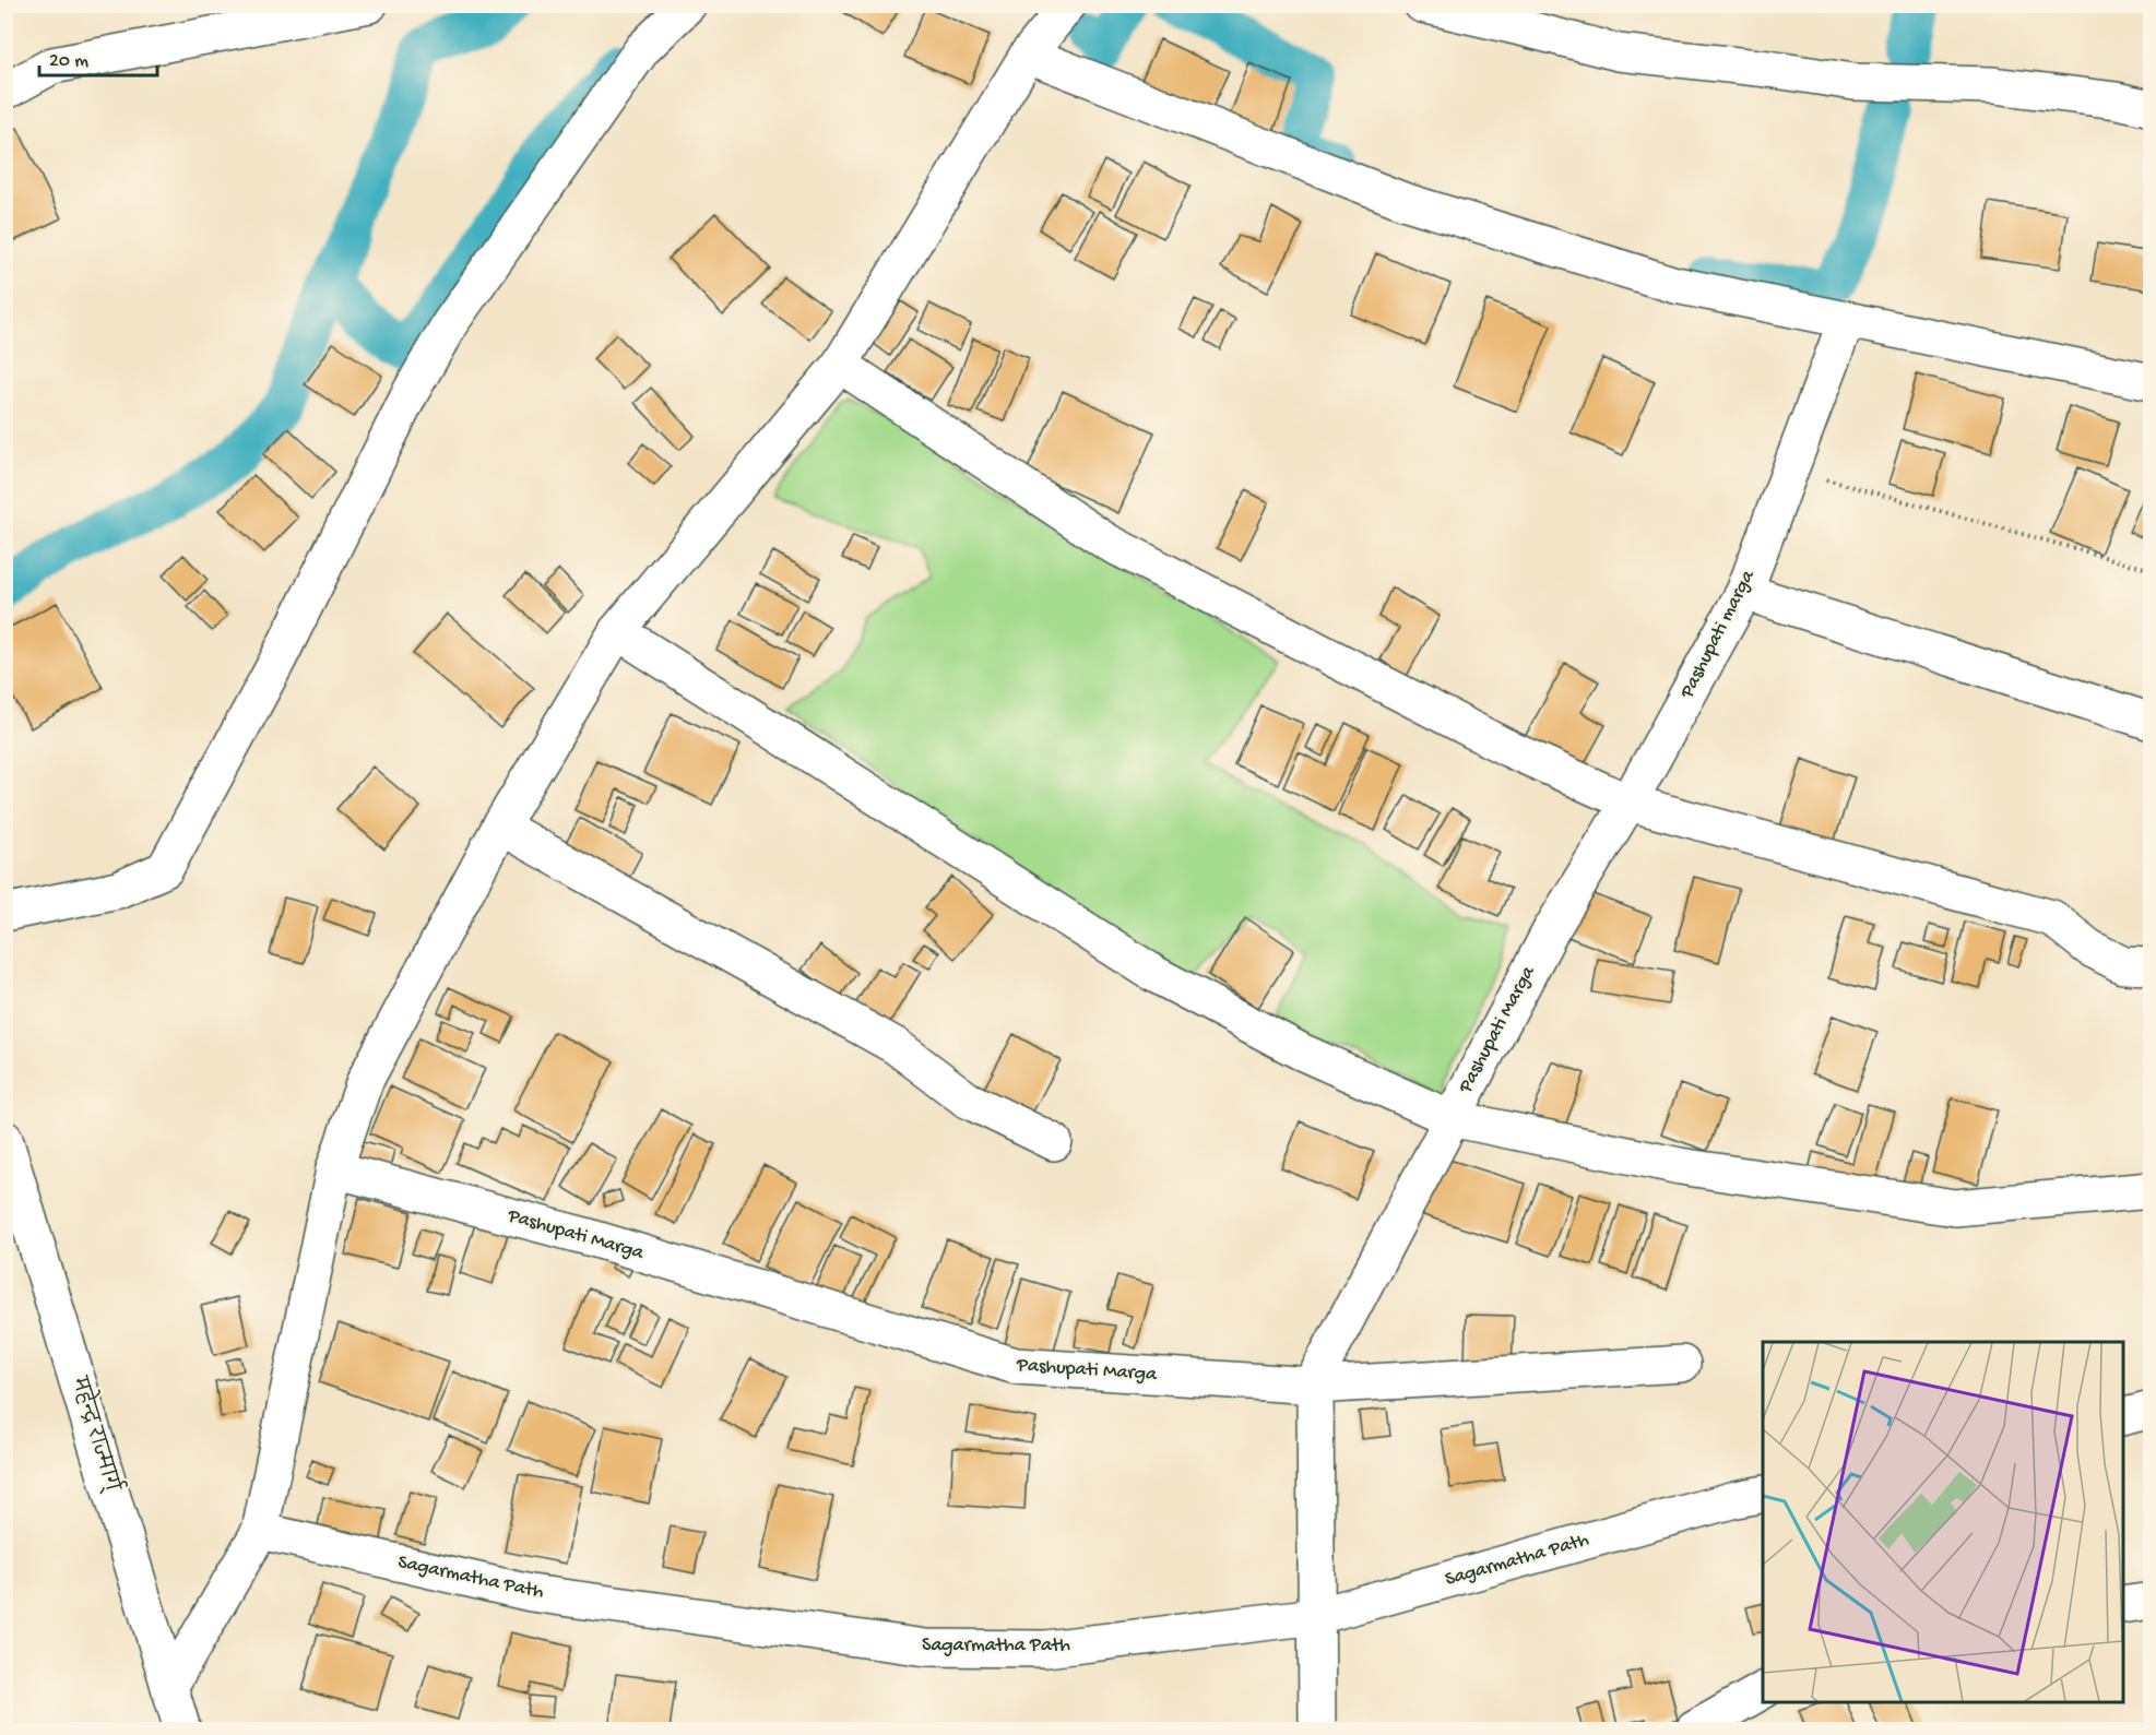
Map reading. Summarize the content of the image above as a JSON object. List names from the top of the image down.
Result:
{
  "streets": {
    "main road": [
      "Pashupati marga",
      "Pashupati Marga",
      "महेन्द्र राज्मार्ग्",
      "Sagarmatha Path"
    ]
  },
  "crossings": [
    ["Pashupati marga", "Pashupati Marga"]
  ],
  "scale_bar": "20 m"
}
